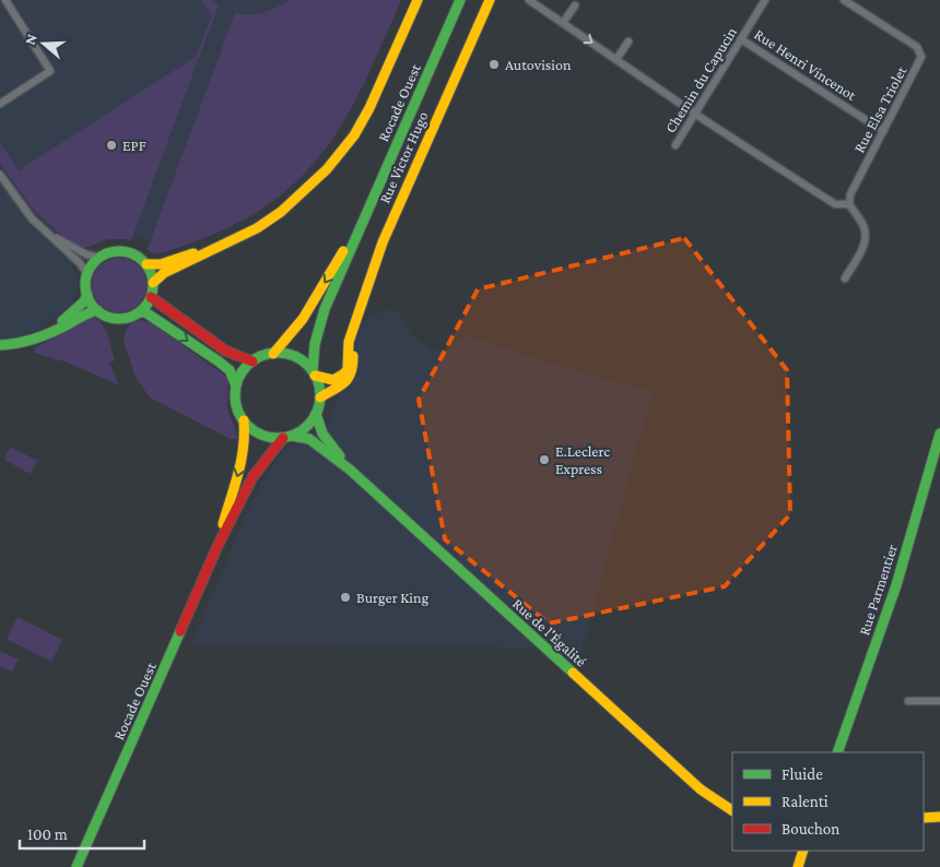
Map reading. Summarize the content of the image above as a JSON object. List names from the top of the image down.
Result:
{
  "streets": {
    "street": [
      "Rue Henri Vincenot",
      "Chemin du Capucin",
      "Rocade Ouest",
      "Rue Elsa Triolet",
      "Rue Victor Hugo",
      "Rue Parmentier",
      "Rue de l'Égalité"
    ]
  },
  "crossings": [
    ["Rue Henri Vincenot", "Chemin du Capucin"],
    ["Rue Henri Vincenot", "Rue Elsa Triolet"],
    ["Rocade Ouest", "Rue Victor Hugo"]
  ],
  "places": [
    "Autovision",
    "EPF",
    "E.Leclerc Express",
    "Burger King"
  ],
  "legend": ["Fluide", "Ralenti", "Bouchon"],
  "scale_bar": "100 m",
  "north": "left"
}
